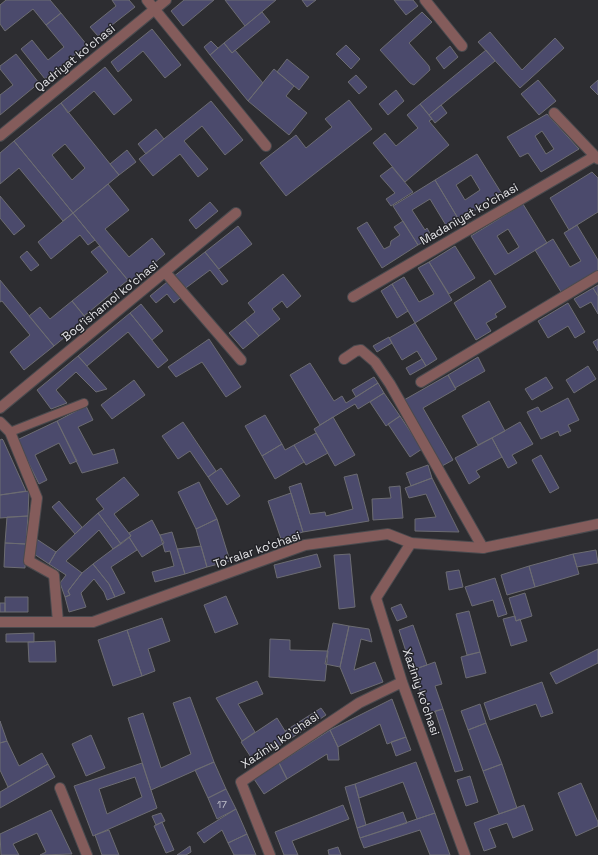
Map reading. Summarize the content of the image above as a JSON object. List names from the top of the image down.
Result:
{
  "streets": {
    "street": [
      "Qadriyat koʻchasi",
      "Madaniyat ko'chasi",
      "Bogʻishamol koʻchasi",
      "Toʻralar koʻchasi",
      "Xaziniy koʻchasi",
      "Xaziniy ko'chasi"
    ]
  },
  "crossings": [
    ["Toʻralar koʻchasi", "Xaziniy koʻchasi"],
    ["Xaziniy koʻchasi", "Xaziniy ko'chasi"]
  ],
  "house_numbers": ["17"]
}
